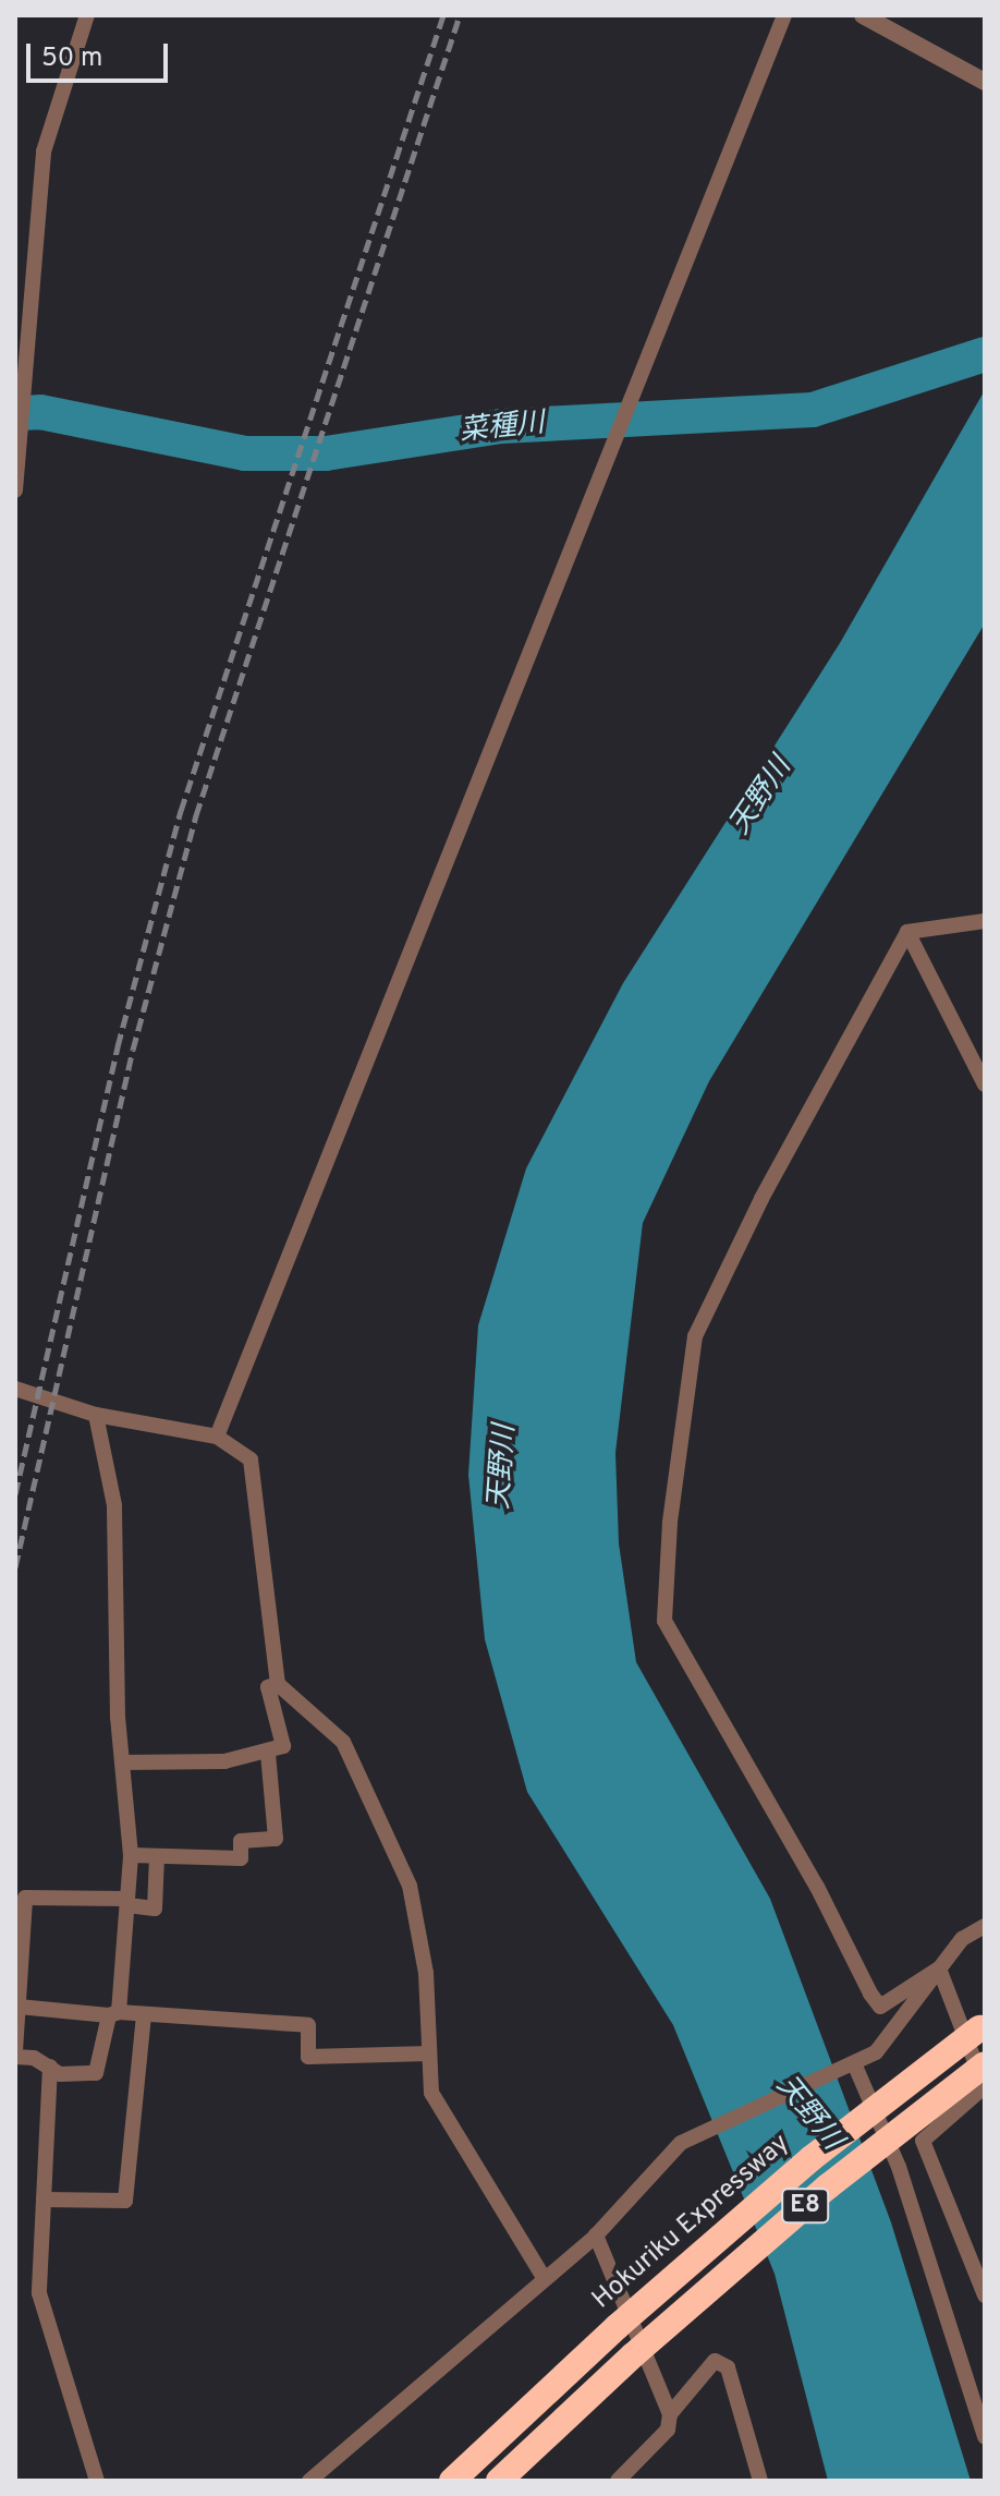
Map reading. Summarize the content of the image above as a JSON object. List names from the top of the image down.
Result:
{
  "streets": {
    "highway": ["E8", "Hokuriku Expressway"]
  },
  "water": ["菜種川", "天野川"],
  "scale_bar": "50 m"
}
